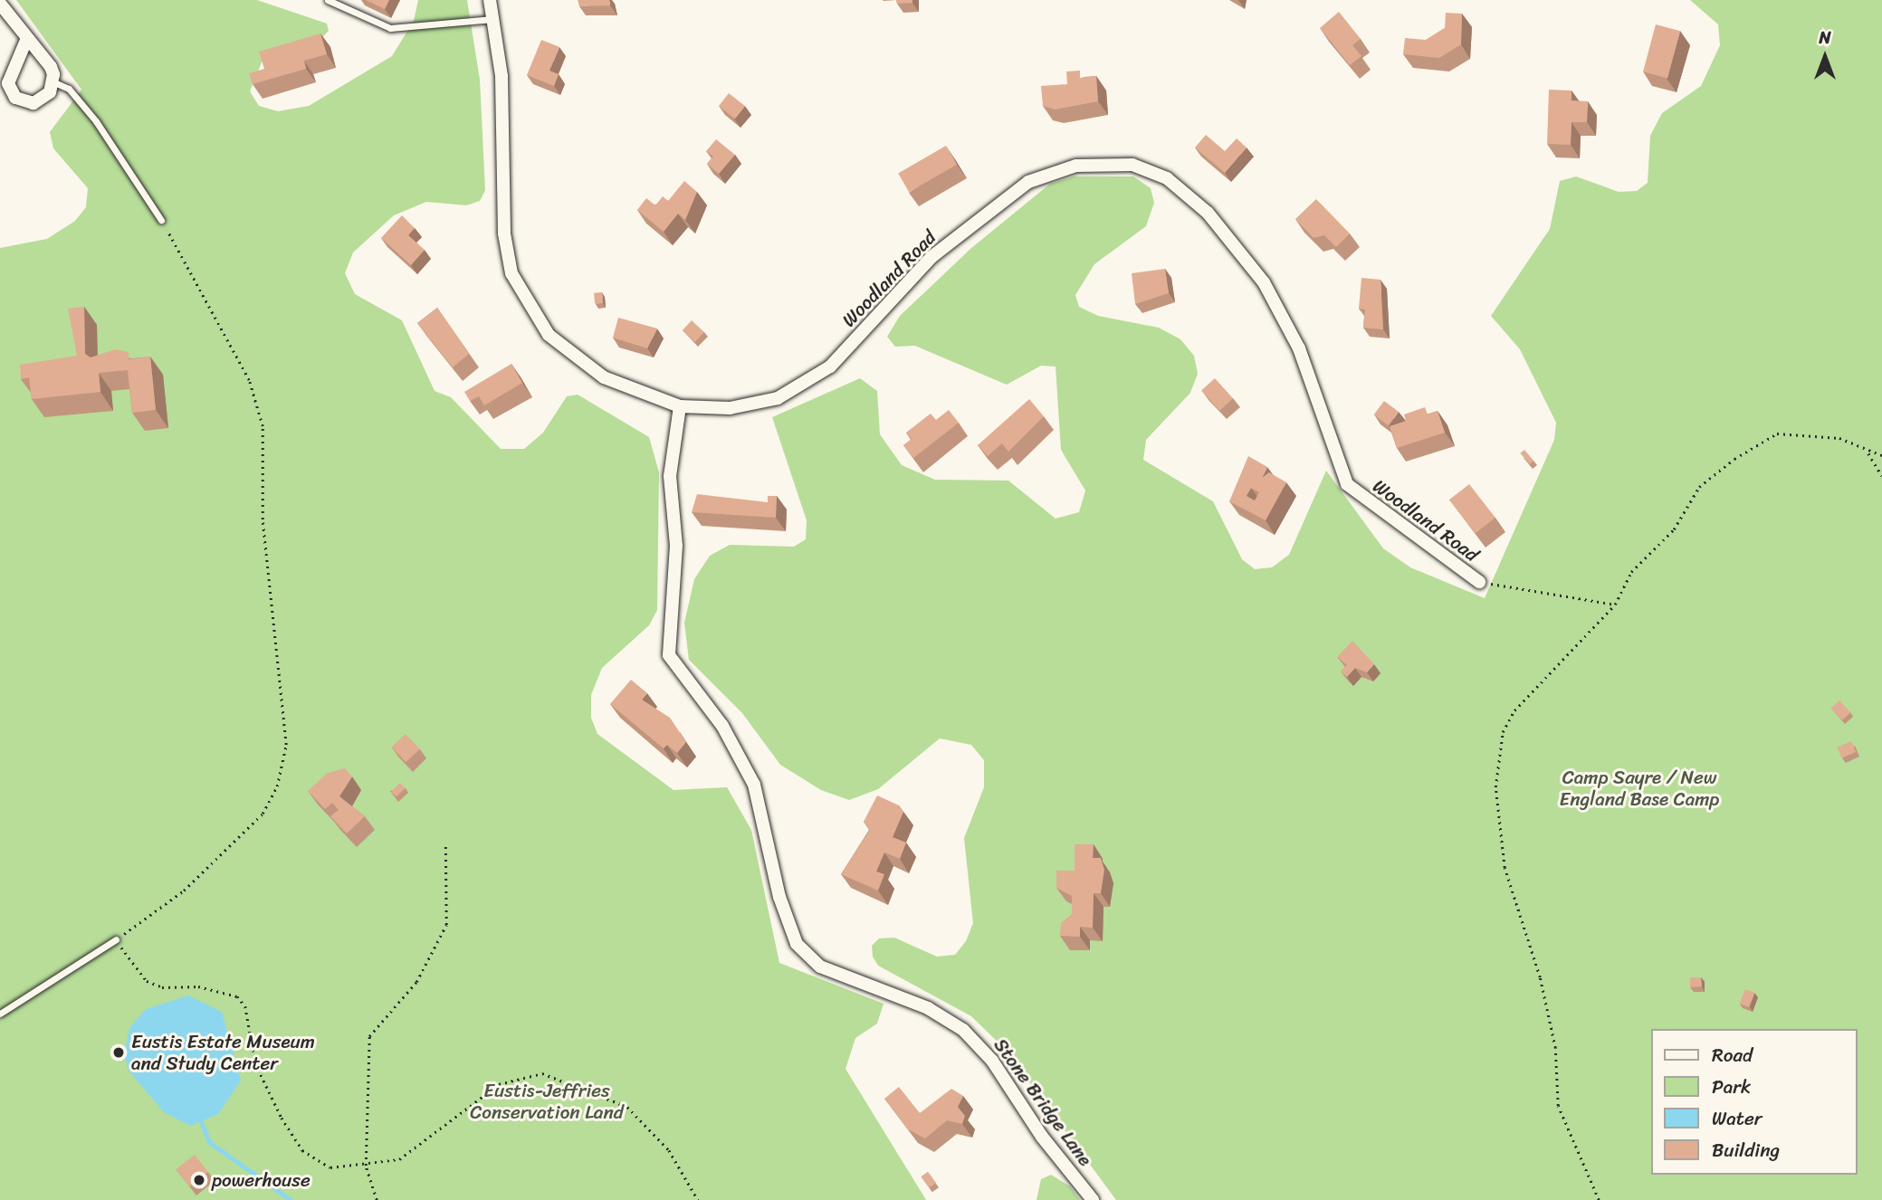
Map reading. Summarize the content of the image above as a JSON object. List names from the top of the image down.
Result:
{
  "streets": {
    "street": ["Woodland Road", "Stone Bridge Lane"]
  },
  "crossings": [
    ["Woodland Road", "Stone Bridge Lane"]
  ],
  "parks": ["Camp Sayre / New England Base Camp", "Eustis-Jeffries Conservation Land"],
  "places": ["Eustis Estate Museum and Study Center", "powerhouse"],
  "legend": [
    "Road",
    "Park",
    "Water",
    "Building"
  ],
  "north": "top"
}
